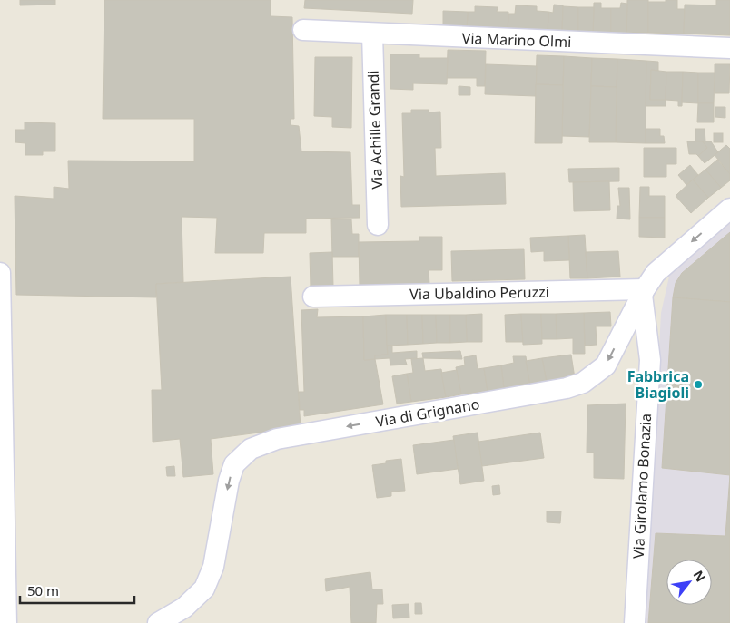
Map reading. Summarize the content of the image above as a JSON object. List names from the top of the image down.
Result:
{
  "streets": {
    "street": [
      "Via Marino Olmi",
      "Via Achille Grandi",
      "Via Ubaldino Peruzzi",
      "Via di Grignano",
      "Via Girolamo Bonazia"
    ]
  },
  "crossings": [
    ["Via Marino Olmi", "Via Achille Grandi"],
    ["Via Ubaldino Peruzzi", "Via di Grignano"],
    ["Via Ubaldino Peruzzi", "Via Girolamo Bonazia"],
    ["Via di Grignano", "Via Girolamo Bonazia"]
  ],
  "one_way": ["Via di Grignano"],
  "places": ["Fabbrica Biagioli"],
  "scale_bar": "50 m",
  "north": "top right"
}
